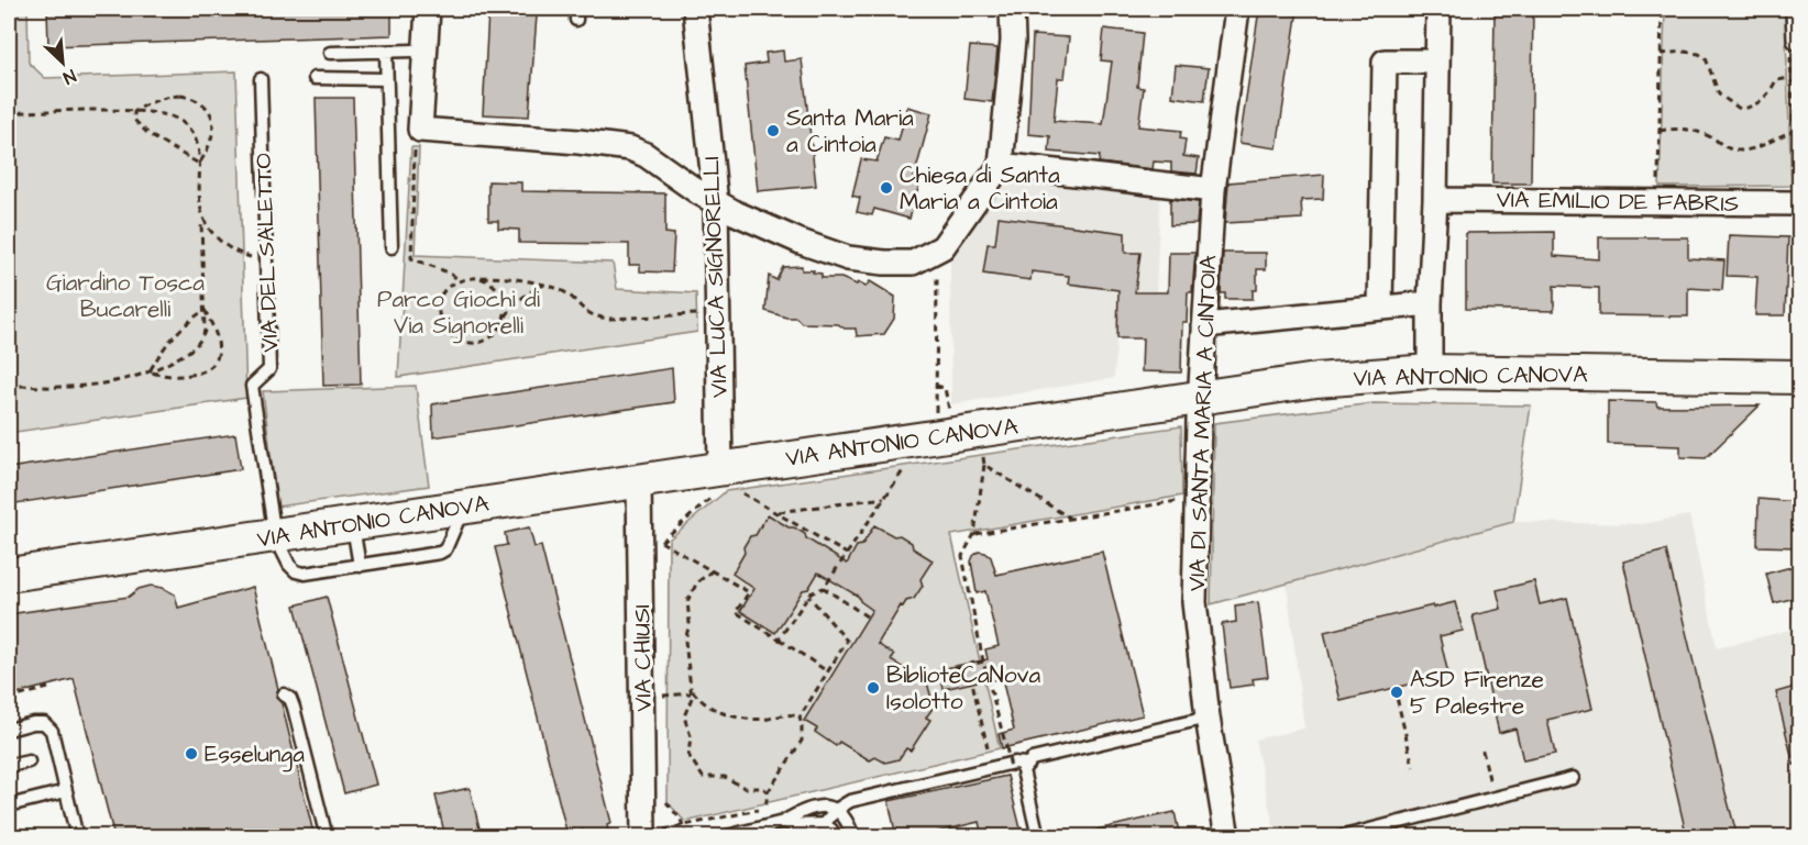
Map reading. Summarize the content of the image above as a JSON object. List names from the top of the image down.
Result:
{
  "streets": {
    "street": [
      "VIA EMILIO DE FABRIS",
      "VIA LUCA SIGNORELLI",
      "VIA ANTONIO CANOVA",
      "VIA DI SANTA MARIA A CINTOIA",
      "VIA CHIUSI"
    ],
    "lane": ["VIA DEL SALETTO"]
  },
  "crossings": [
    ["VIA DEL SALETTO", "VIA ANTONIO CANOVA"],
    ["VIA LUCA SIGNORELLI", "VIA ANTONIO CANOVA"],
    ["VIA ANTONIO CANOVA", "VIA DI SANTA MARIA A CINTOIA"],
    ["VIA ANTONIO CANOVA", "VIA CHIUSI"]
  ],
  "parks": ["Giardino Tosca Bucarelli", "Parco Giochi di Via Signorelli"],
  "places": [
    "Santa Maria a Cintoia",
    "Chiesa di Santa Maria a Cintoia",
    "BiblioteCaNova Isolotto",
    "ASD Firenze 5 Palestre",
    "Esselunga"
  ],
  "north": "bottom right"
}
